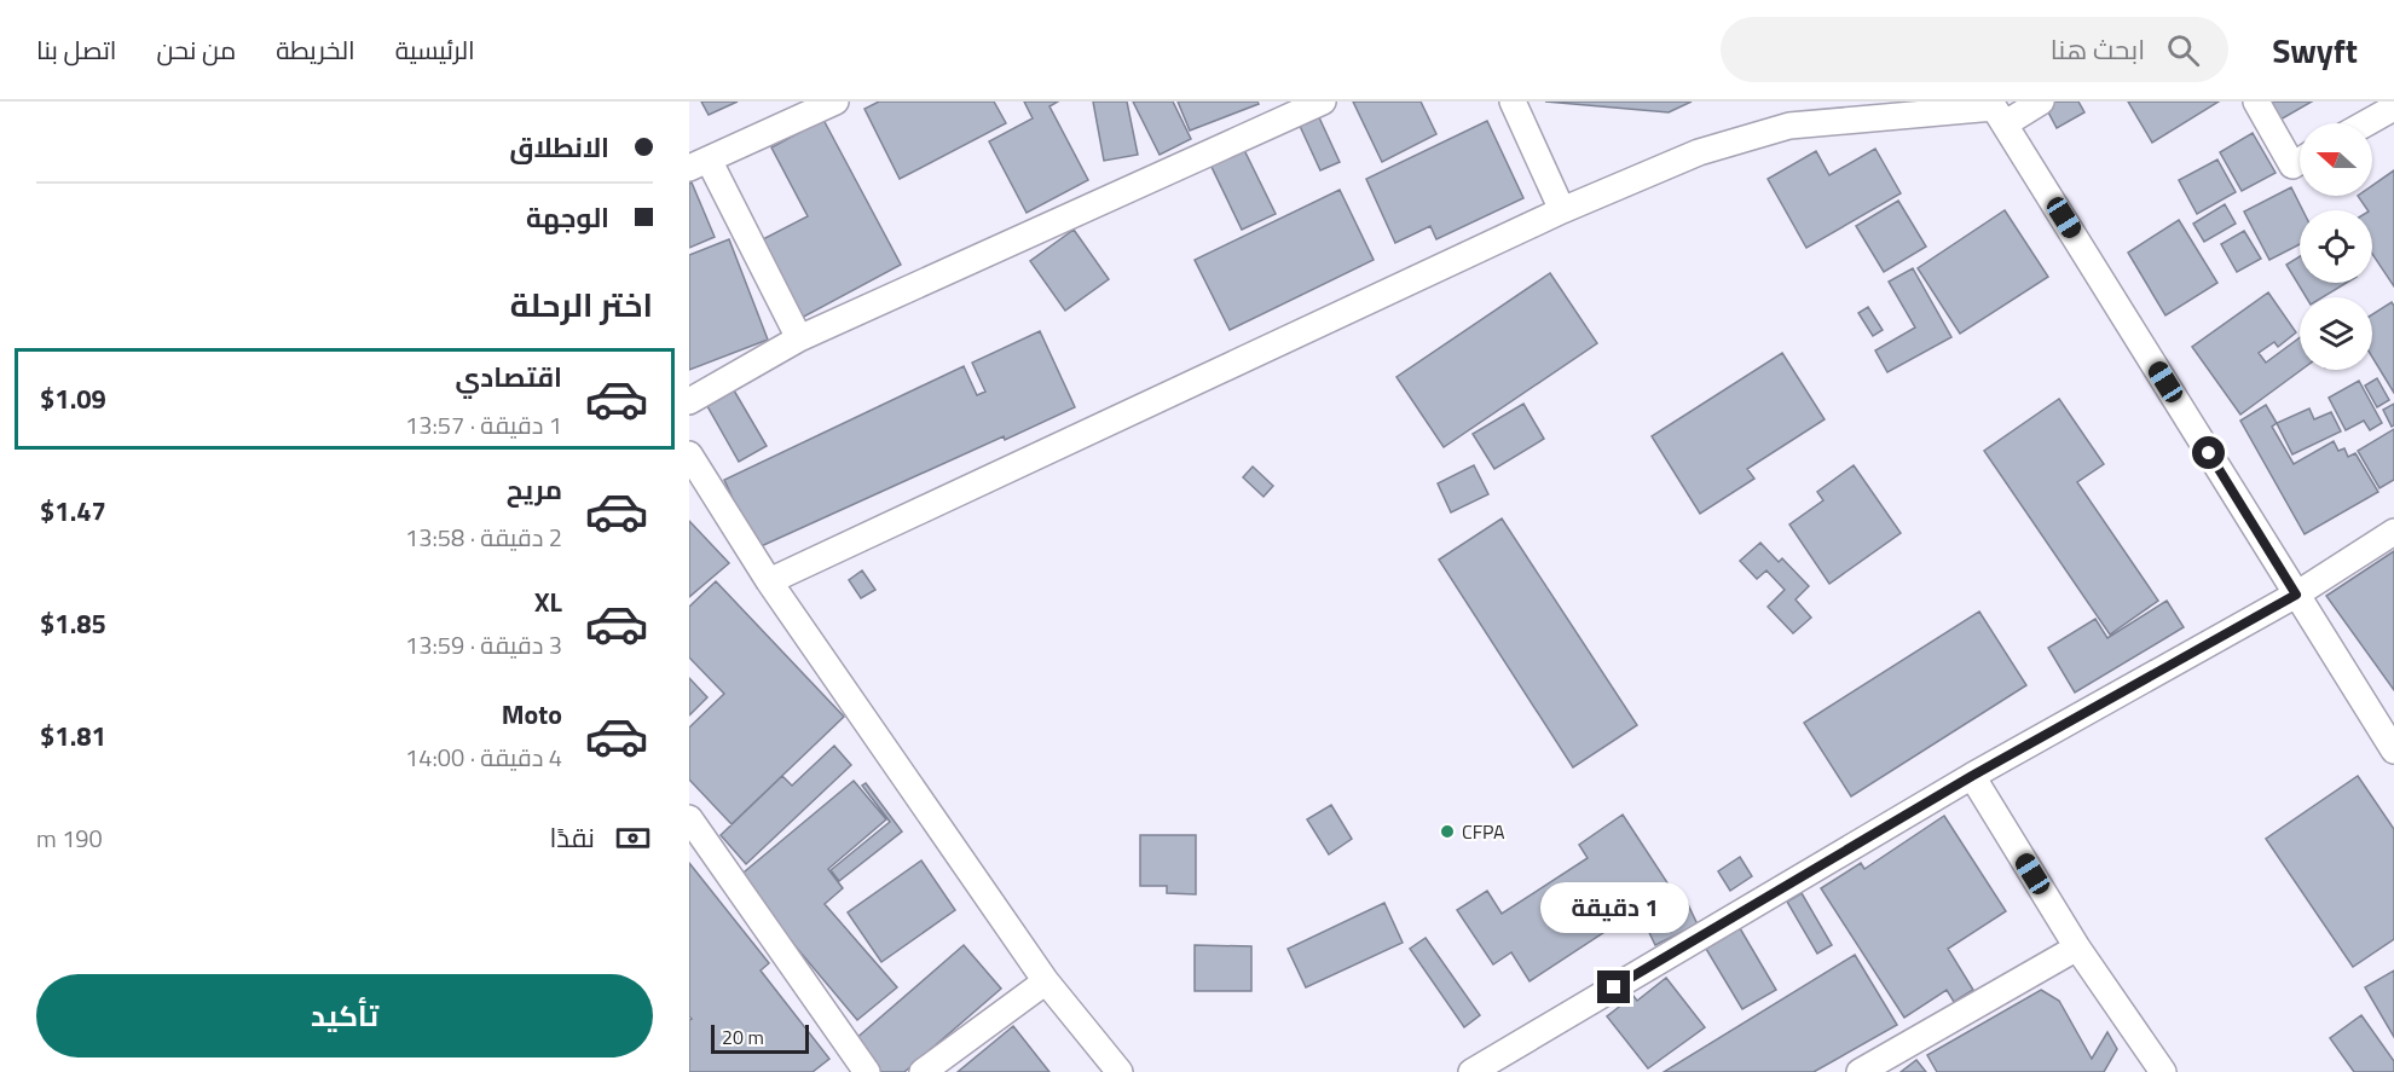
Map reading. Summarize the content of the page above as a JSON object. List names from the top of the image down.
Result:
{
  "places": ["CFPA"],
  "scale_bar": "20 m",
  "north": "left",
  "page": {
    "header": "Swyft",
    "search": "ابحث هنا",
    "nav": [
      "الرئيسية",
      "الخريطة",
      "من نحن",
      "اتصل بنا"
    ],
    "banner": ["الانطلاق", "الوجهة"],
    "heading": "اختر الرحلة",
    "list": [
      {
        "name": "اقتصادي",
        "note": "1 دقيقة · 13:57",
        "value": "$1.09"
      },
      {
        "name": "مريح",
        "note": "2 دقيقة · 13:58",
        "value": "$1.47"
      },
      {
        "name": "XL",
        "note": "3 دقيقة · 13:59",
        "value": "$1.85"
      },
      {
        "name": "Moto",
        "note": "4 دقيقة · 14:00",
        "value": "$1.81"
      }
    ],
    "pay": ["نقدًا", "190 m"],
    "bubble": "1 دقيقة",
    "buttons": "تأكيد",
    "scale": "20 m"
  }
}
